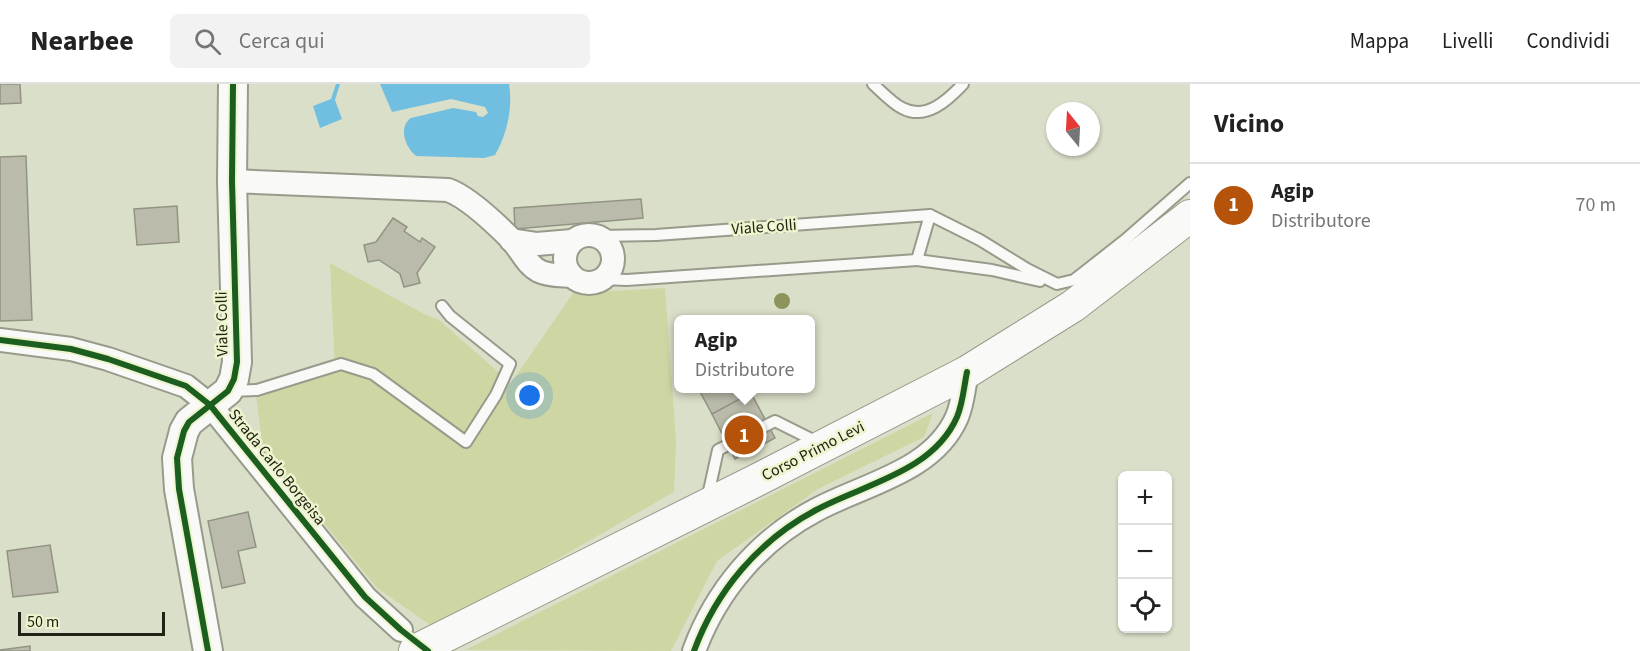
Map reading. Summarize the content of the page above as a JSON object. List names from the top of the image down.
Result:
{
  "streets": {
    "main road": ["Corso Primo Levi"],
    "street": ["Viale Colli", "Strada Carlo Borgeisa"]
  },
  "crossings": [
    ["Viale Colli", "Strada Carlo Borgeisa"],
    ["Corso Primo Levi", "Strada Carlo Borgeisa"]
  ],
  "scale_bar": "50 m",
  "north": "top",
  "page": {
    "header": "Nearbee",
    "search": "Cerca qui",
    "nav": ["Mappa", "Livelli", "Condividi"],
    "heading": "Vicino",
    "list": [
      {
        "mark": "1",
        "name": "Agip",
        "note": "Distributore",
        "value": "70 m"
      }
    ],
    "popup": ["Agip", "Distributore"],
    "pins": "1",
    "map_buttons": ["+", "−"],
    "scale": "50 m"
  }
}
